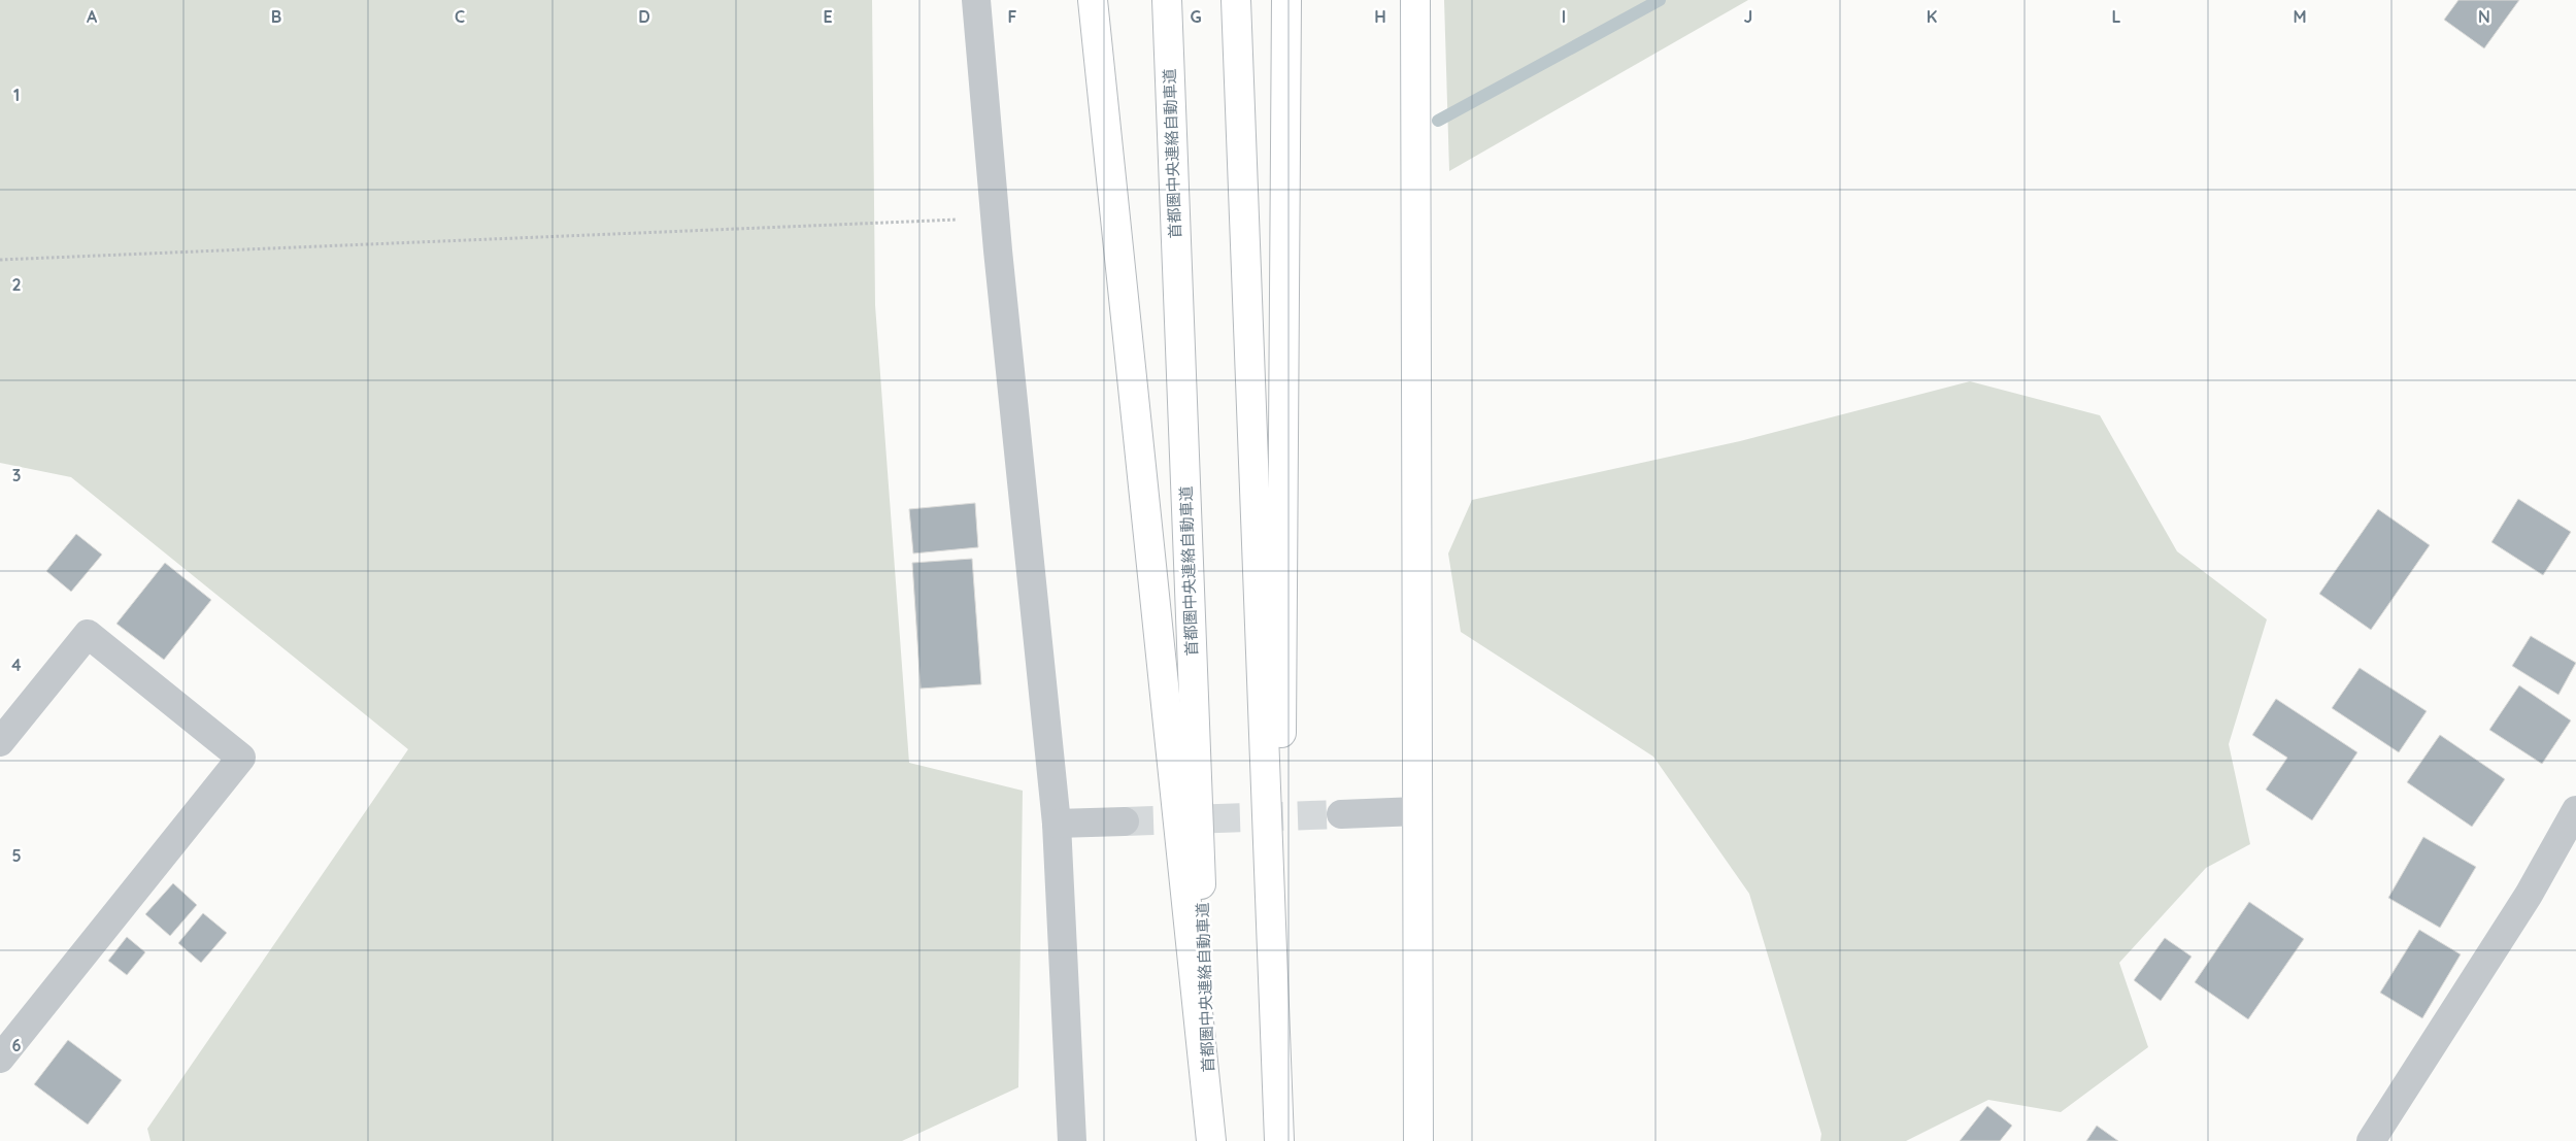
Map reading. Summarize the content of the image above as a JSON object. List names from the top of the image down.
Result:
{
  "streets": {
    "main road": ["首都圏中央連絡自動車道"]
  },
  "grid": {
    "columns": [
      "A",
      "B",
      "C",
      "D",
      "E",
      "F",
      "G",
      "H",
      "I",
      "J",
      "K",
      "L",
      "M",
      "N"
    ],
    "rows": [
      "1",
      "2",
      "3",
      "4",
      "5",
      "6"
    ]
  }
}
